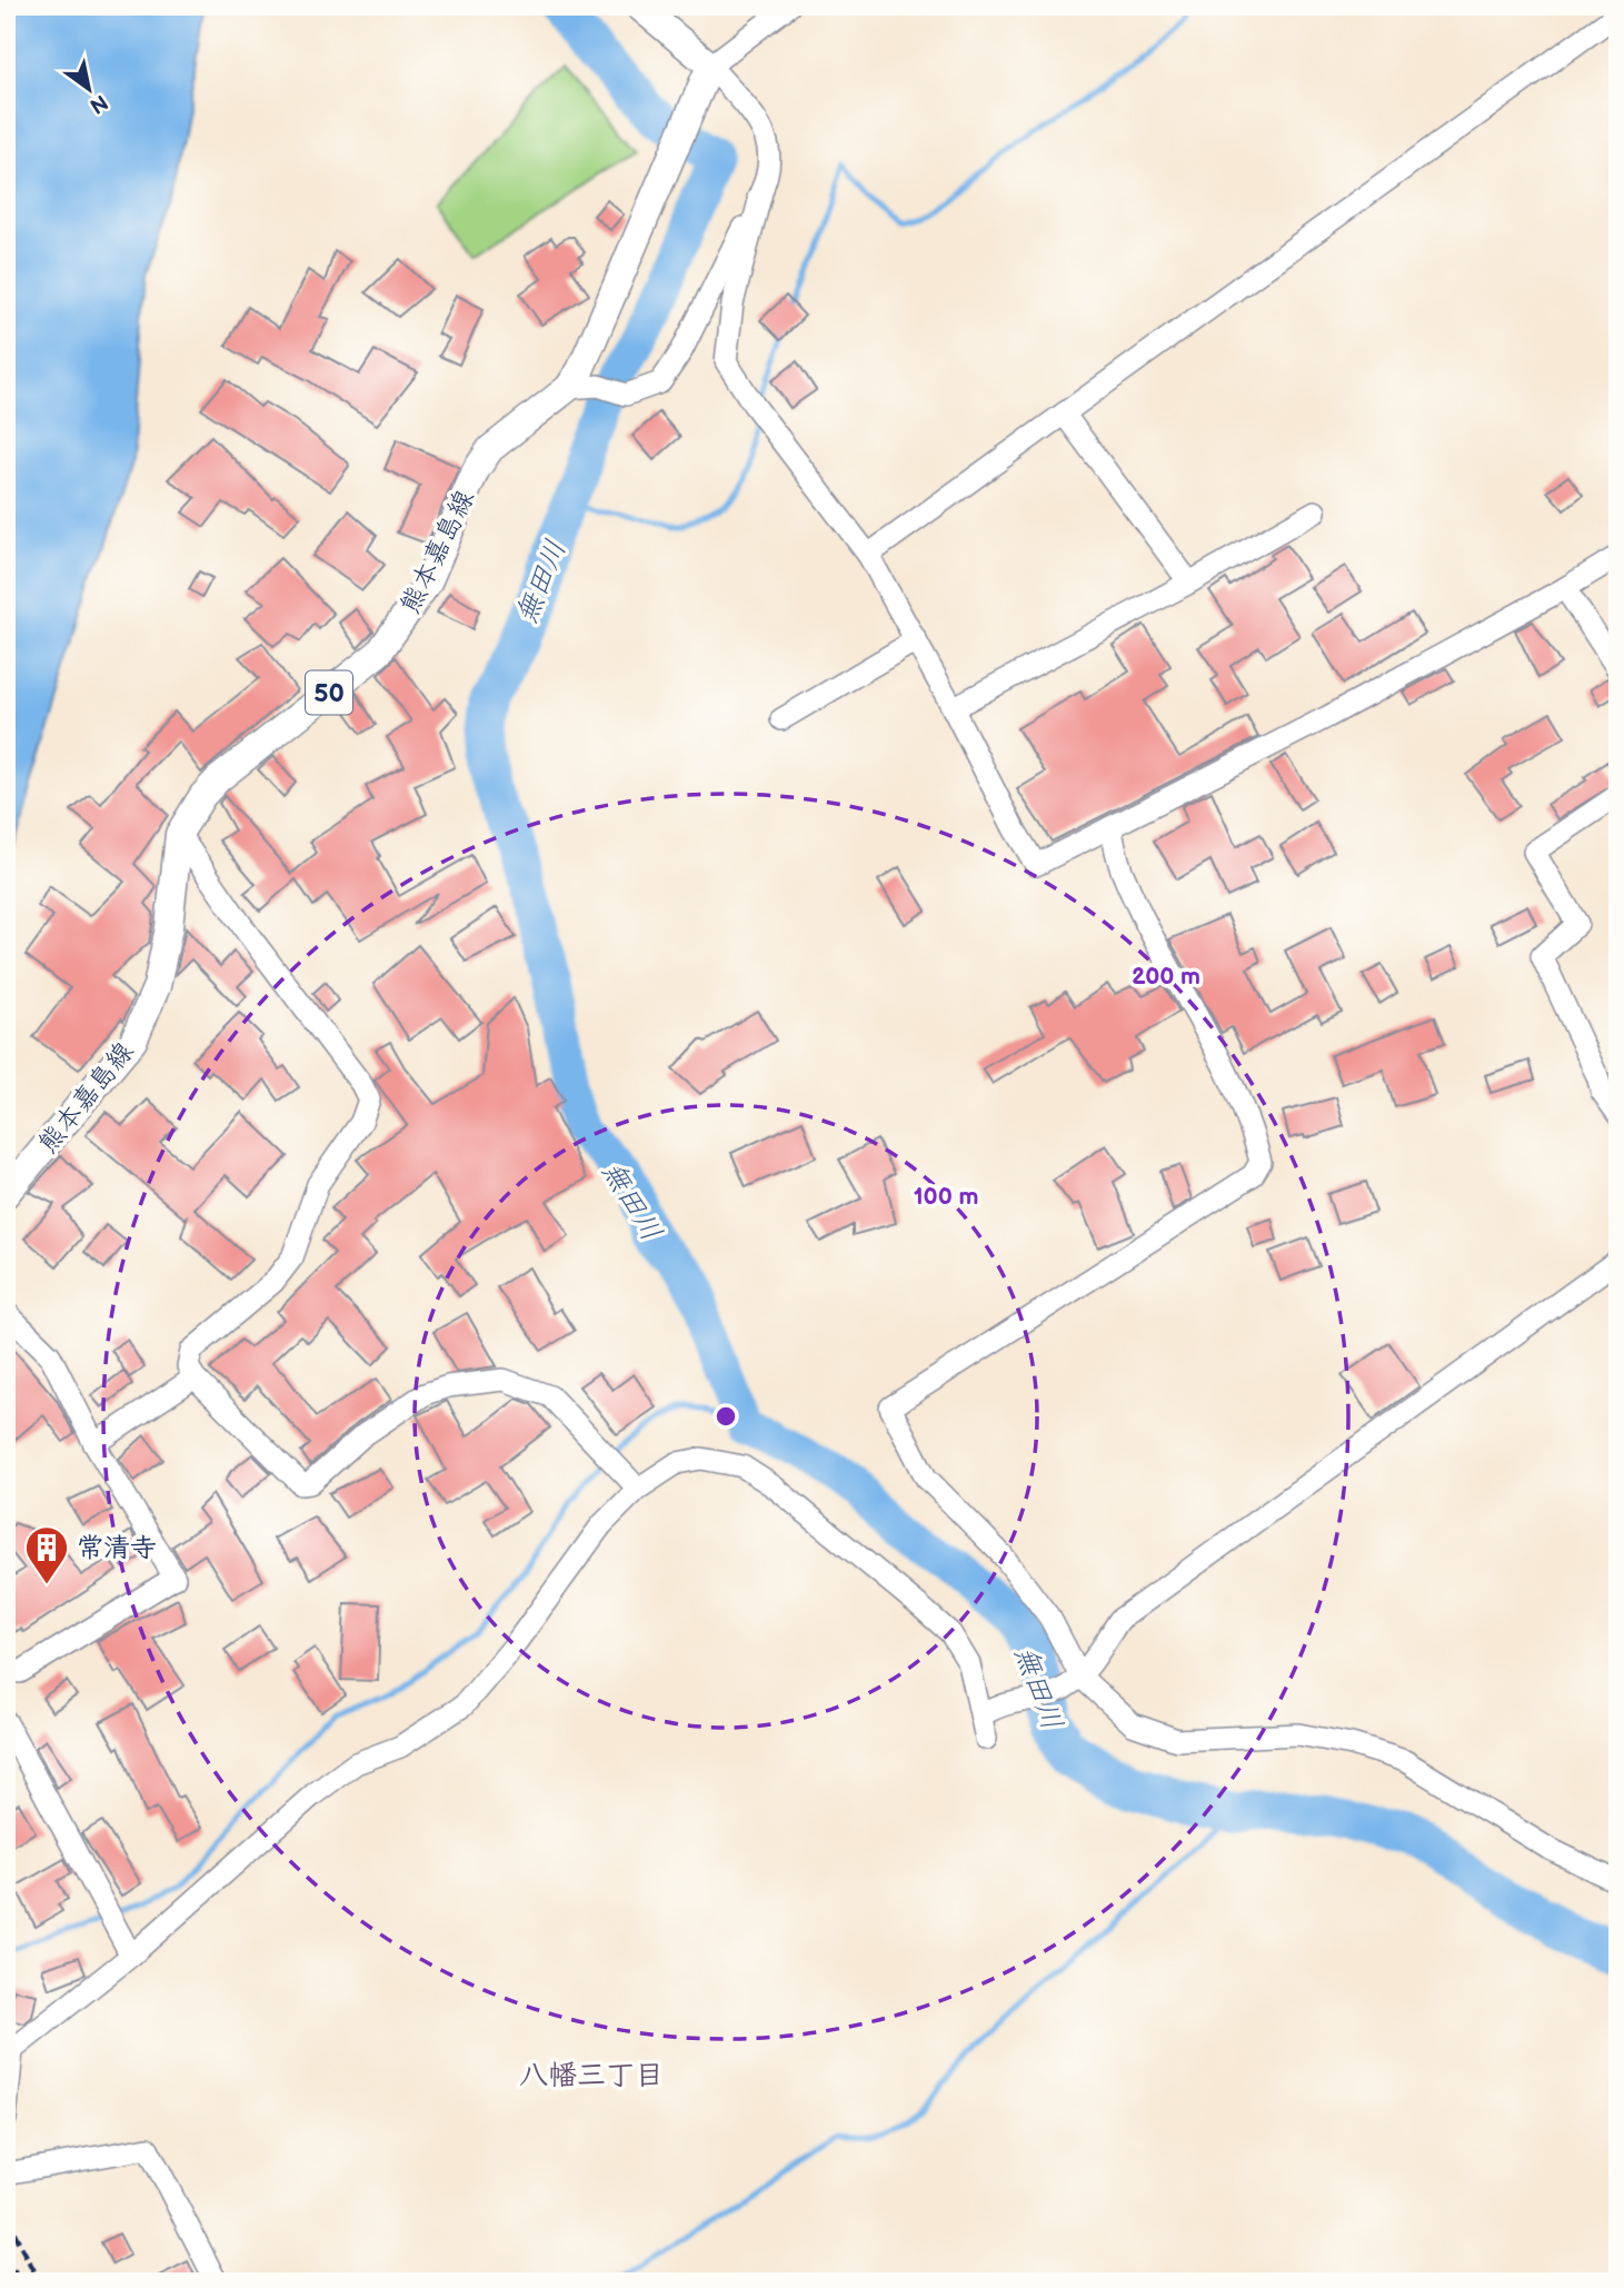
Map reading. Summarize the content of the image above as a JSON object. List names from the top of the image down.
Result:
{
  "streets": {
    "main road": ["熊本嘉島線", "50"]
  },
  "districts": ["八幡三丁目"],
  "water": ["無田川"],
  "places": {
    "building": ["常清寺"]
  },
  "north": "bottom right",
  "rings": ["200 m", "100 m"]
}
